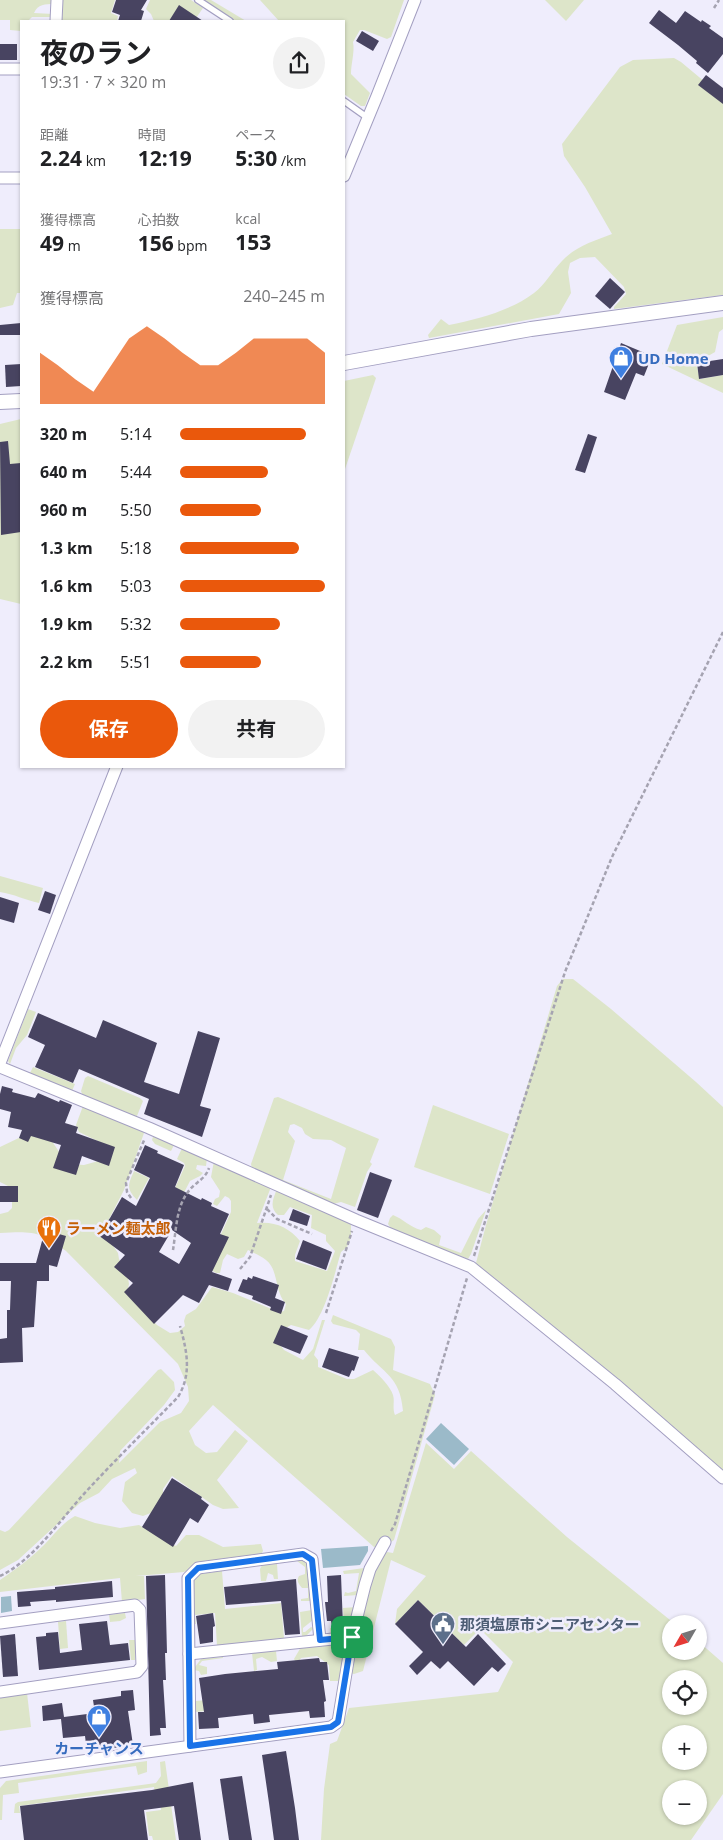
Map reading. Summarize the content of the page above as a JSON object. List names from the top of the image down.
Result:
{
  "places": {
    "shop": ["UD Home", "カーチャンス"],
    "restaurant": ["ラーメン麺太郎"],
    "public building": ["那須塩原市シニアセンター"]
  },
  "north": "bottom left",
  "page": {
    "heading": ["夜のラン", "19:31 · 7 × 320 m"],
    "stats": [
      ["距離", "2.24 km"],
      ["時間", "12:19"],
      ["ペース", "5:30 /km"],
      ["獲得標高", "49 m"],
      ["心拍数", "156 bpm"],
      ["kcal", "153"]
    ],
    "chart": ["獲得標高", "240–245 m"],
    "list": [
      {
        "name": "320 m",
        "note": "5:14"
      },
      {
        "name": "640 m",
        "note": "5:44"
      },
      {
        "name": "960 m",
        "note": "5:50"
      },
      {
        "name": "1.3 km",
        "note": "5:18"
      },
      {
        "name": "1.6 km",
        "note": "5:03"
      },
      {
        "name": "1.9 km",
        "note": "5:32"
      },
      {
        "name": "2.2 km",
        "note": "5:51"
      }
    ],
    "buttons": ["保存", "共有"],
    "map_buttons": ["+", "−"]
  }
}
